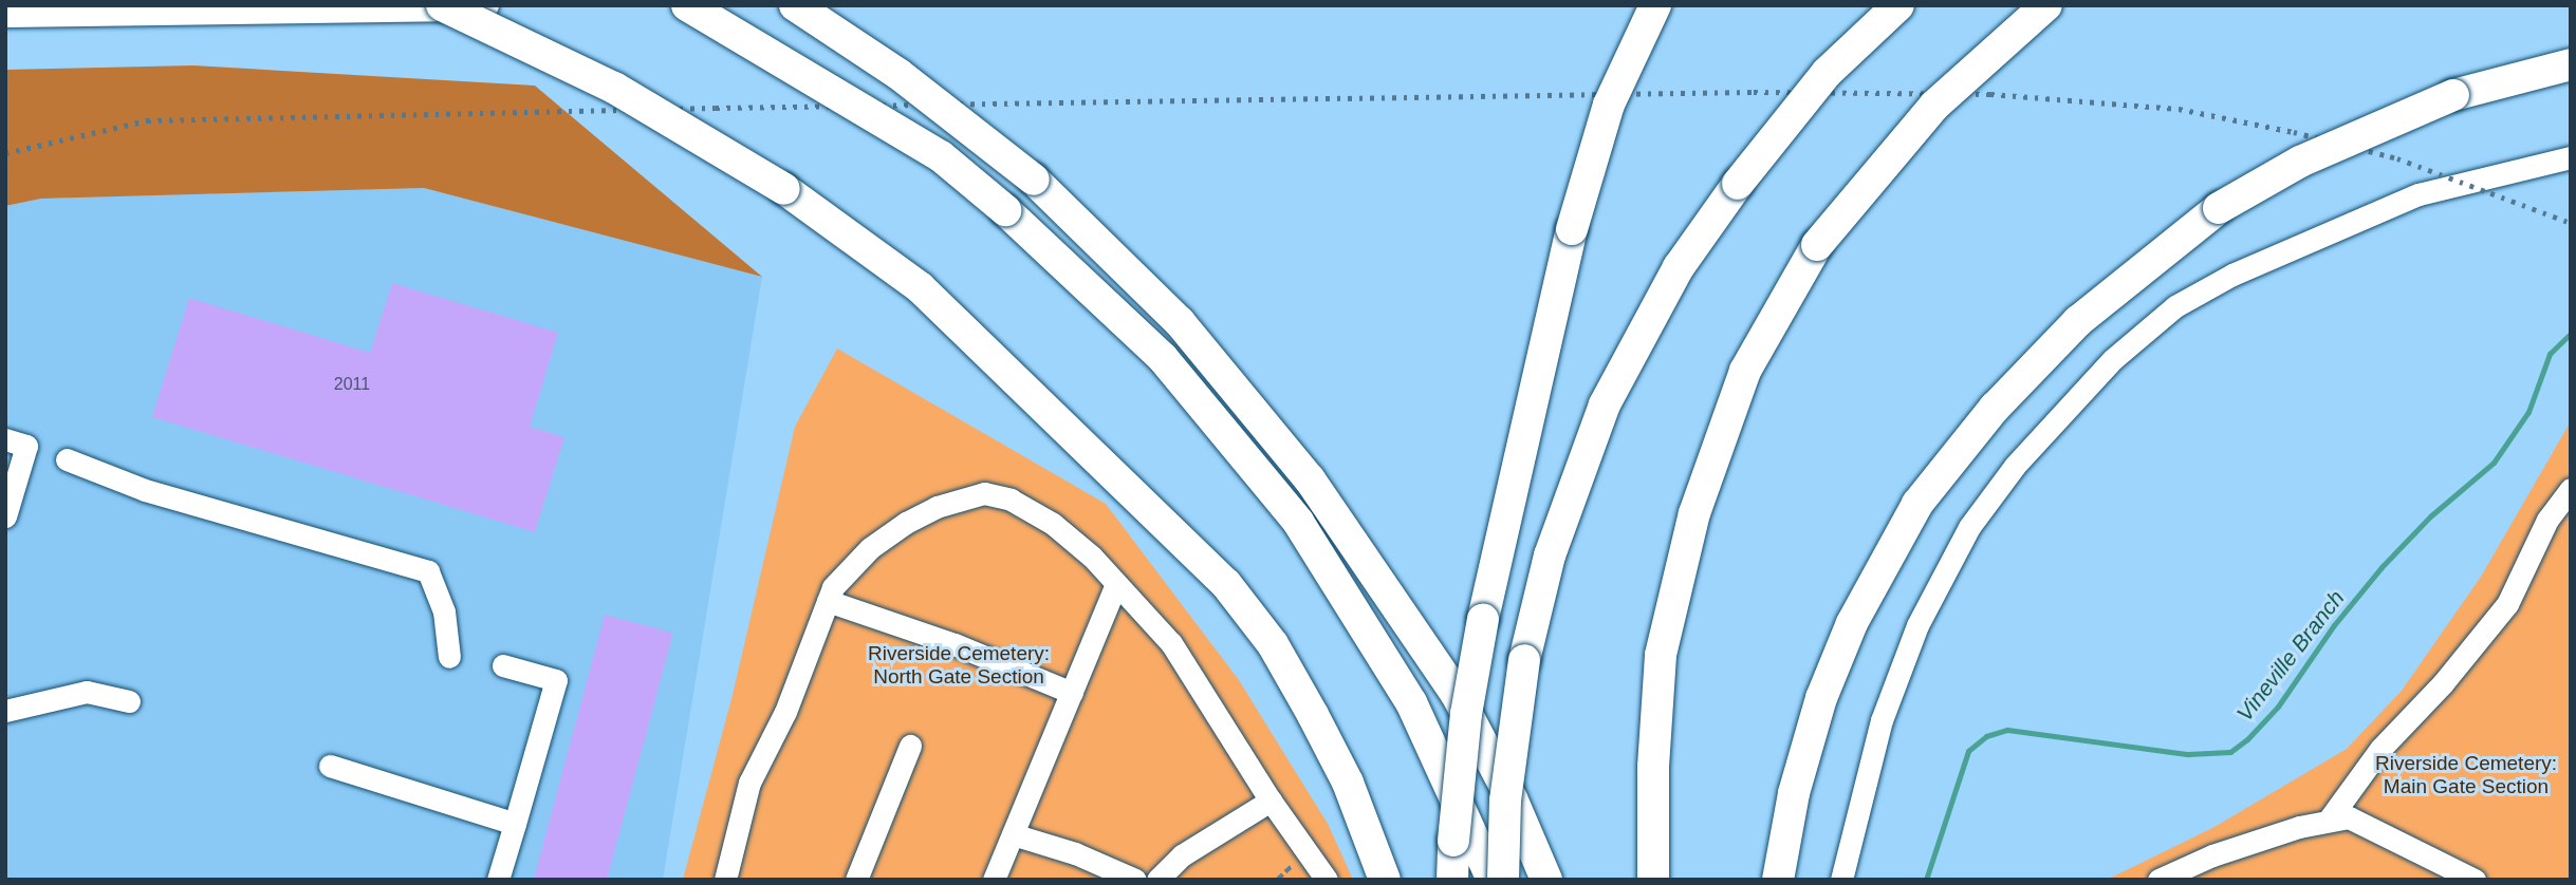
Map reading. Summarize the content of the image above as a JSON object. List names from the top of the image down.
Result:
{
  "water": ["Vineville Branch"],
  "parks": ["Riverside Cemetery: North Gate Section", "Riverside Cemetery: Main Gate Section"],
  "house_numbers": ["2011"]
}
